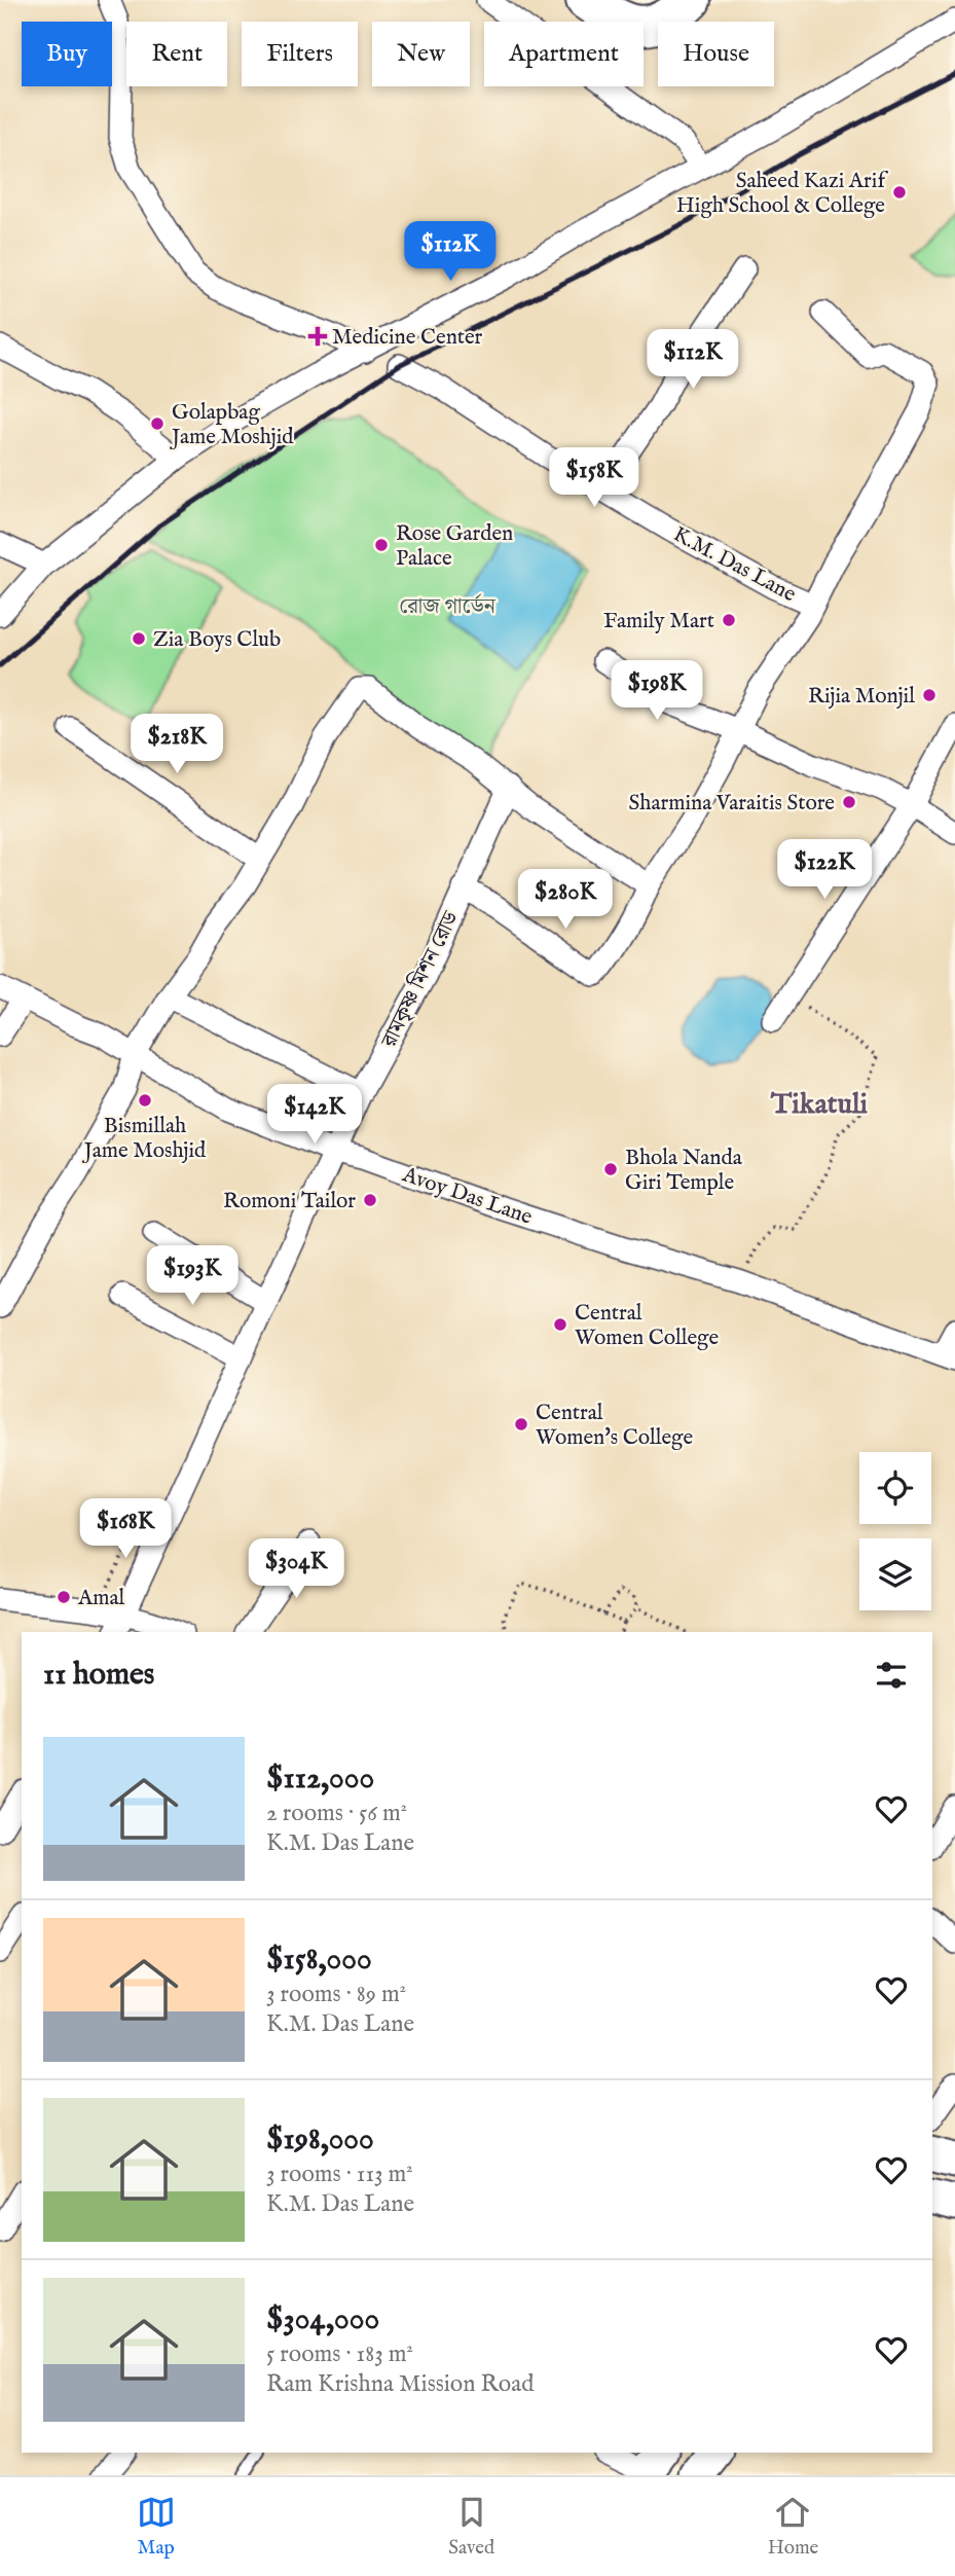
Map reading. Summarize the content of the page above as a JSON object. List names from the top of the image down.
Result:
{
  "streets": {
    "street": ["K.M. Das Lane", "রামকৃষ্ণ মিশন রোড", "Avoy Das Lane"]
  },
  "crossings": [
    ["K.M. Das Lane", "রামকৃষ্ণ মিশন রোড"],
    ["রামকৃষ্ণ মিশন রোড", "Avoy Das Lane"]
  ],
  "districts": ["Tikatuli"],
  "parks": ["রোজ গার্ডেন"],
  "places": {
    "other": [
      "Saheed Kazi Arif High School & College",
      "Golapbag Jame Moshjid",
      "Rose Garden Palace",
      "Family Mart",
      "Zia Boys Club",
      "Rijia Monjil",
      "Sharmina Varaitis Store",
      "Bismillah Jame Moshjid",
      "Bhola Nanda Giri Temple",
      "Romoni Tailor",
      "Central Women College",
      "Central Women's College",
      "Amal"
    ],
    "health": ["Medicine Center"]
  },
  "page": {
    "chip": [
      "Buy",
      "Rent",
      "Filters",
      "New",
      "Apartment",
      "House"
    ],
    "price": [
      "$112K",
      "$112K",
      "$158K",
      "$198K",
      "$218K",
      "$122K",
      "$280K",
      "$142K",
      "$193K",
      "$168K",
      "$304K"
    ],
    "heading": "11 homes",
    "list": [
      {
        "name": "$112,000",
        "note": "2 rooms · 56 m² · K.M. Das Lane"
      },
      {
        "name": "$158,000",
        "note": "3 rooms · 89 m² · K.M. Das Lane"
      },
      {
        "name": "$198,000",
        "note": "3 rooms · 113 m² · K.M. Das Lane"
      },
      {
        "name": "$304,000",
        "note": "5 rooms · 183 m² · Ram Krishna Mission Road"
      }
    ],
    "tabs": ["Map", "Saved", "Home"]
  }
}
